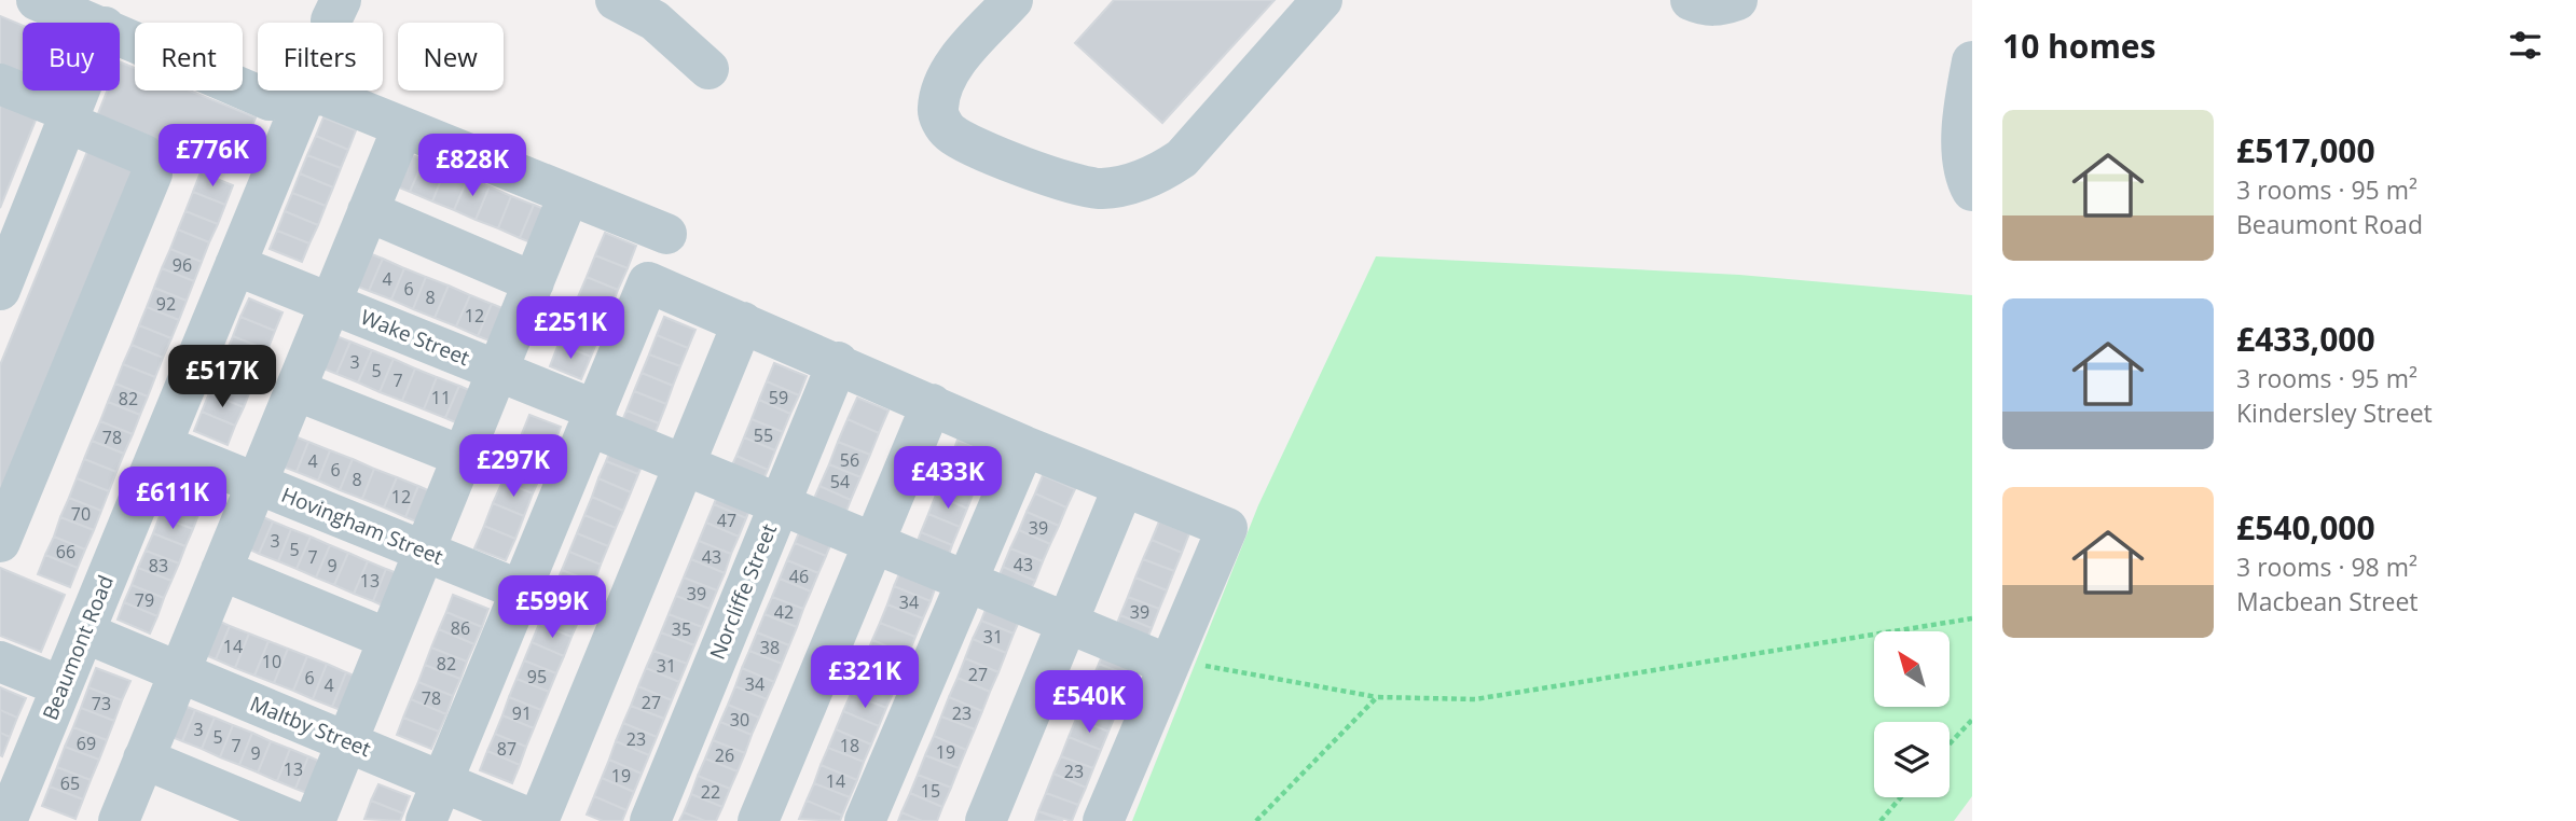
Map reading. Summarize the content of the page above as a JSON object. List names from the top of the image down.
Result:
{
  "streets": {
    "street": [
      "Wake Street",
      "Hovingham Street",
      "Norcliffe Street",
      "Beaumont Road",
      "Maltby Street"
    ]
  },
  "crossings": [
    ["Wake Street", "Norcliffe Street"],
    ["Wake Street", "Beaumont Road"],
    ["Hovingham Street", "Beaumont Road"],
    ["Beaumont Road", "Maltby Street"]
  ],
  "house_numbers": [
    "96",
    "4",
    "6",
    "8",
    "92",
    "12",
    "3",
    "5",
    "7",
    "11",
    "59",
    "82",
    "55",
    "78",
    "56",
    "4",
    "6",
    "8",
    "54",
    "12",
    "70",
    "47",
    "39",
    "3",
    "5",
    "66",
    "7",
    "43",
    "43",
    "83",
    "9",
    "46",
    "13",
    "39",
    "79",
    "34",
    "42",
    "39",
    "86",
    "35",
    "31",
    "14",
    "38",
    "10",
    "82",
    "31",
    "27",
    "95",
    "6",
    "34",
    "4",
    "78",
    "27",
    "73",
    "91",
    "23",
    "30",
    "3",
    "5",
    "23",
    "69",
    "7",
    "18",
    "87",
    "19",
    "9",
    "26",
    "13",
    "23",
    "19",
    "14",
    "65",
    "15",
    "22"
  ],
  "north": "top left",
  "page": {
    "heading": "10 homes",
    "chip": [
      "Buy",
      "Rent",
      "Filters",
      "New"
    ],
    "list": [
      {
        "name": "£517,000",
        "note": "3 rooms · 95 m² · Beaumont Road"
      },
      {
        "name": "£433,000",
        "note": "3 rooms · 95 m² · Kindersley Street"
      },
      {
        "name": "£540,000",
        "note": "3 rooms · 98 m² · Macbean Street"
      }
    ],
    "price": [
      "£776K",
      "£828K",
      "£251K",
      "£517K",
      "£297K",
      "£433K",
      "£611K",
      "£599K",
      "£321K",
      "£540K"
    ]
  }
}
